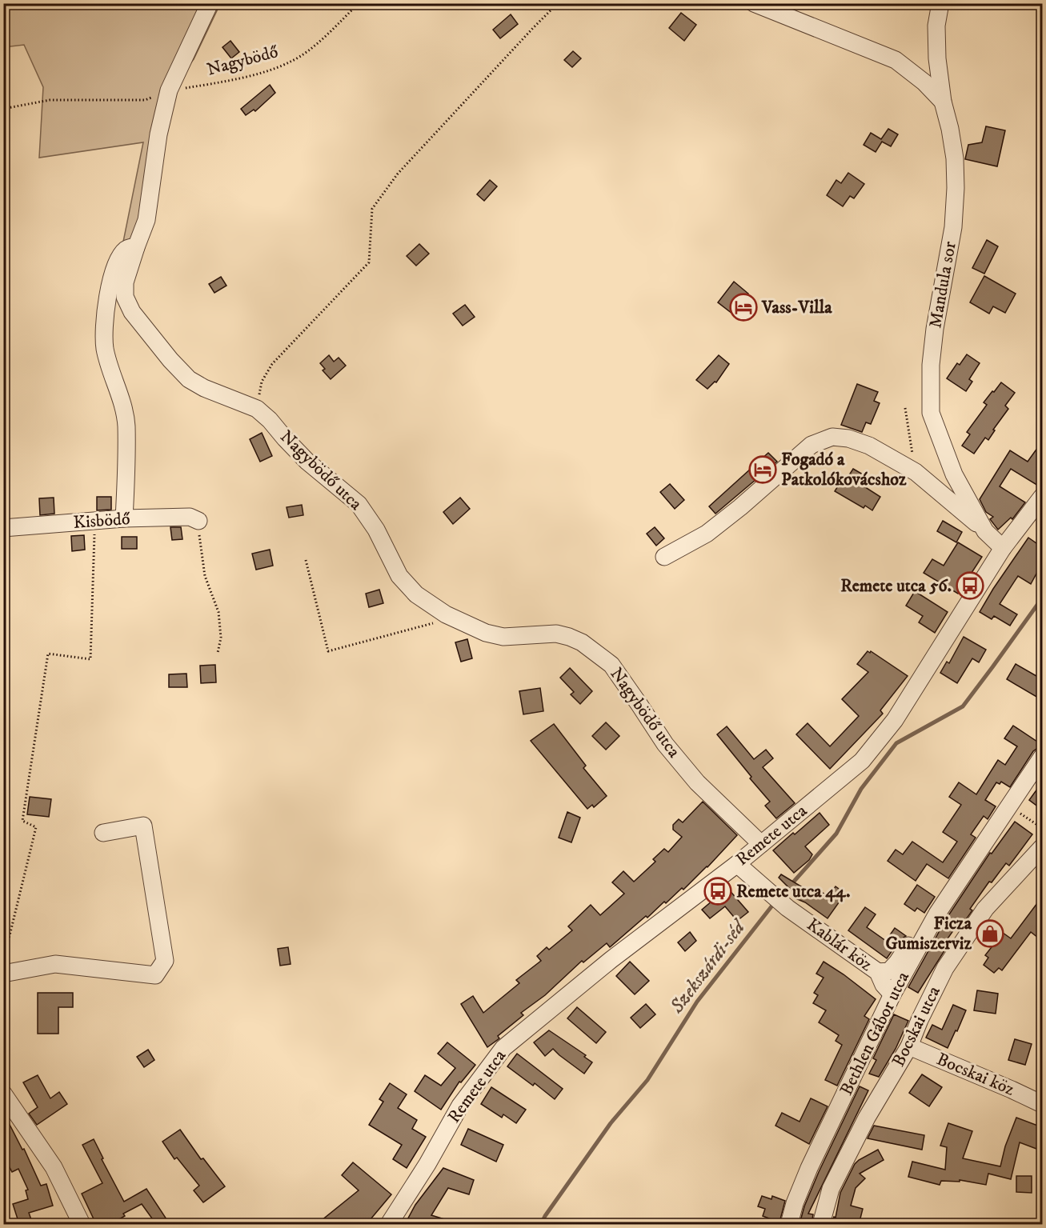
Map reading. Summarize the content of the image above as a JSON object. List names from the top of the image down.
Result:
{
  "streets": {
    "street": [
      "Mandula sor",
      "Nagybödő utca",
      "Kisbödő",
      "Remete utca",
      "Kablár köz",
      "Bocskai utca",
      "Bethlen Gábor utca",
      "Bocskai köz"
    ],
    "path": ["Nagybödő"]
  },
  "crossings": [
    ["Nagybödő", "Nagybödő utca"],
    ["Mandula sor", "Remete utca"],
    ["Nagybödő utca", "Remete utca"],
    ["Remete utca", "Kablár köz"],
    ["Kablár köz", "Bethlen Gábor utca"],
    ["Bocskai utca", "Bocskai köz"]
  ],
  "water": ["Szekszárdi-séd"],
  "places": {
    "hotel": ["Vass-Villa", "Fogadó a Patkolókovácshoz"],
    "bus stop": ["Remete utca 56.", "Remete utca 44."],
    "shop": ["Ficza Gumiszerviz"]
  }
}
